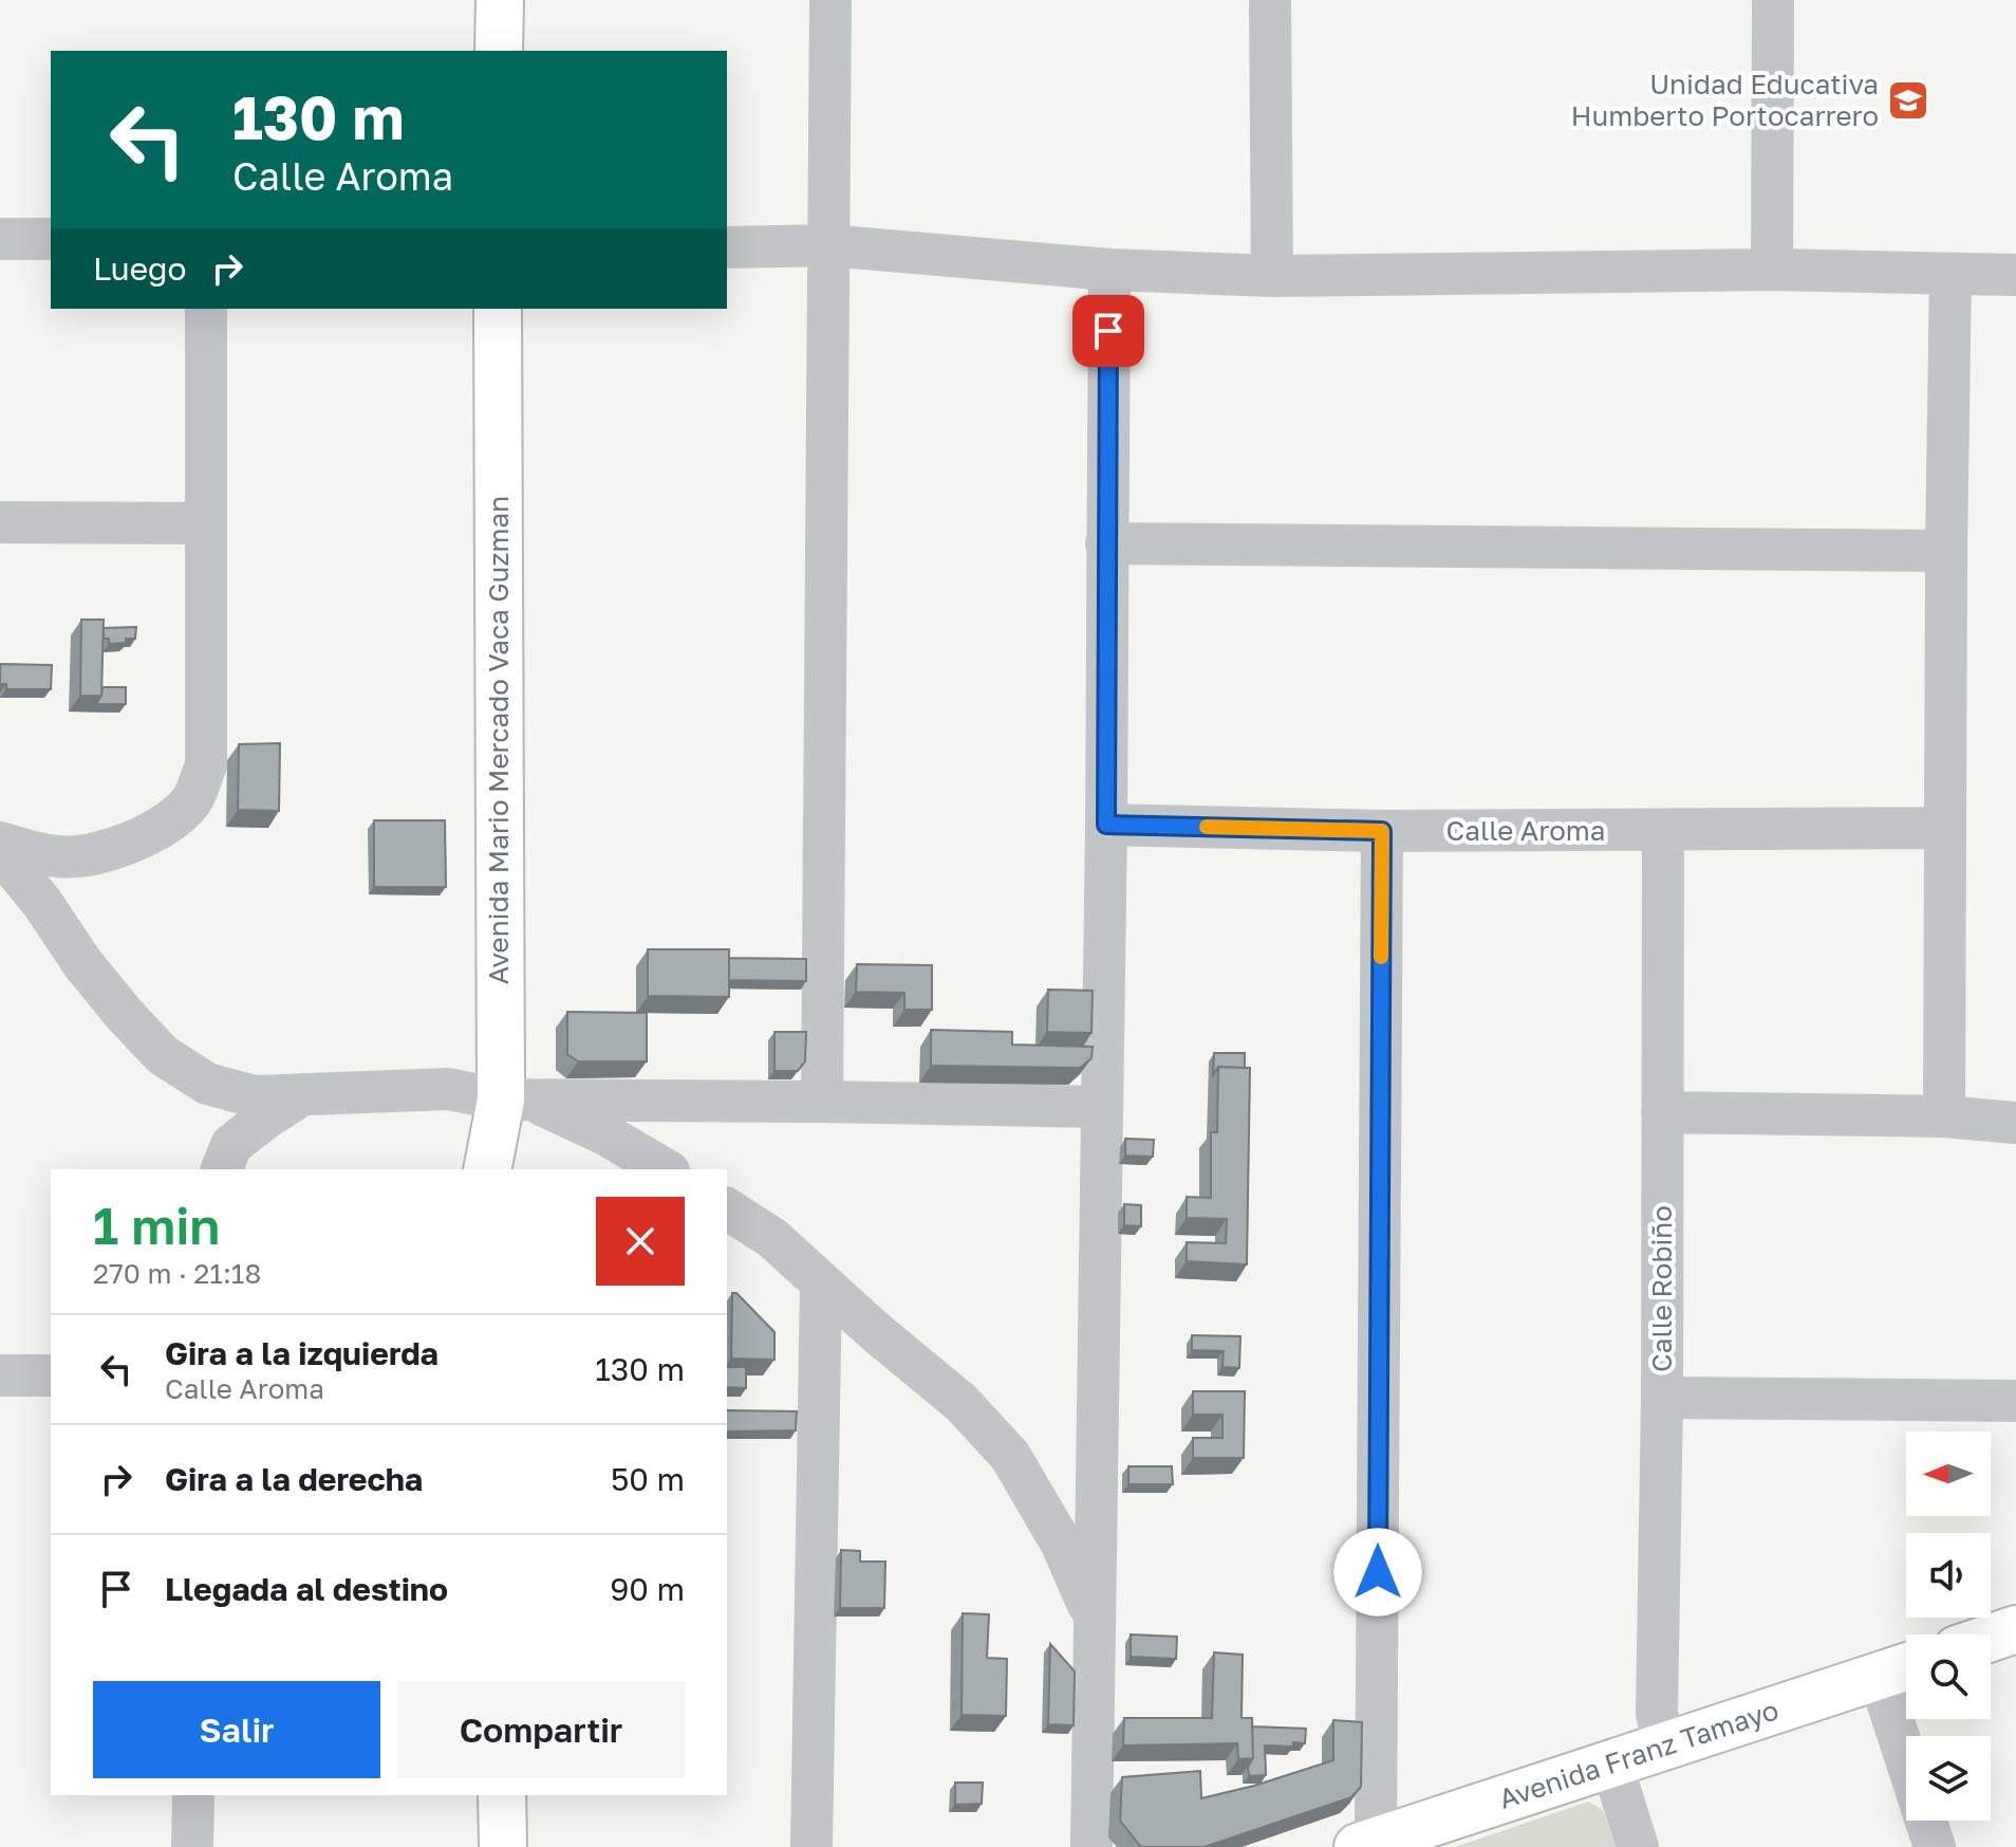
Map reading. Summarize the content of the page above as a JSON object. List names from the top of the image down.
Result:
{
  "streets": {
    "street": [
      "Avenida Mario Mercado Vaca Guzman",
      "Calle Aroma",
      "Calle Robiño",
      "Avenida Franz Tamayo"
    ]
  },
  "crossings": [
    ["Calle Aroma", "Calle Robiño"],
    ["Calle Robiño", "Avenida Franz Tamayo"]
  ],
  "places": {
    "school or university": ["Unidad Educativa Humberto Portocarrero"]
  },
  "north": "left",
  "page": {
    "turn": ["130 m", "Calle Aroma"],
    "then": "Luego",
    "heading": ["1 min", "270 m · 21:18"],
    "list": [
      {
        "name": "Gira a la izquierda",
        "note": "Calle Aroma",
        "value": "130 m"
      },
      {
        "name": "Gira a la derecha",
        "value": "50 m"
      },
      {
        "name": "Llegada al destino",
        "value": "90 m"
      }
    ],
    "buttons": ["Salir", "Compartir"]
  }
}
